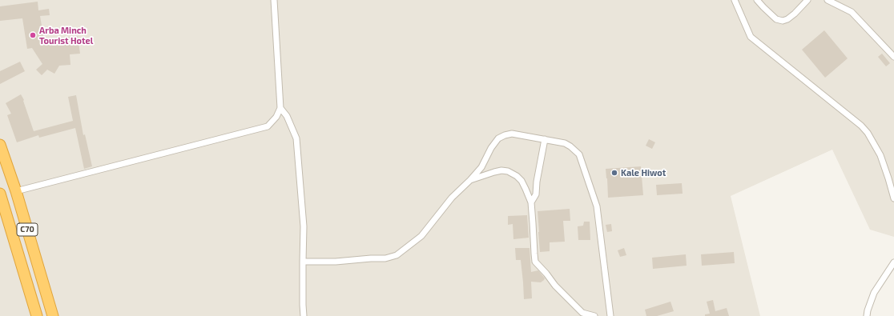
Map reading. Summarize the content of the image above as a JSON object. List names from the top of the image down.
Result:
{
  "streets": {
    "highway": ["C70"]
  },
  "places": ["Arba Minch Tourist Hotel", "Kale Hiwot"]
}
